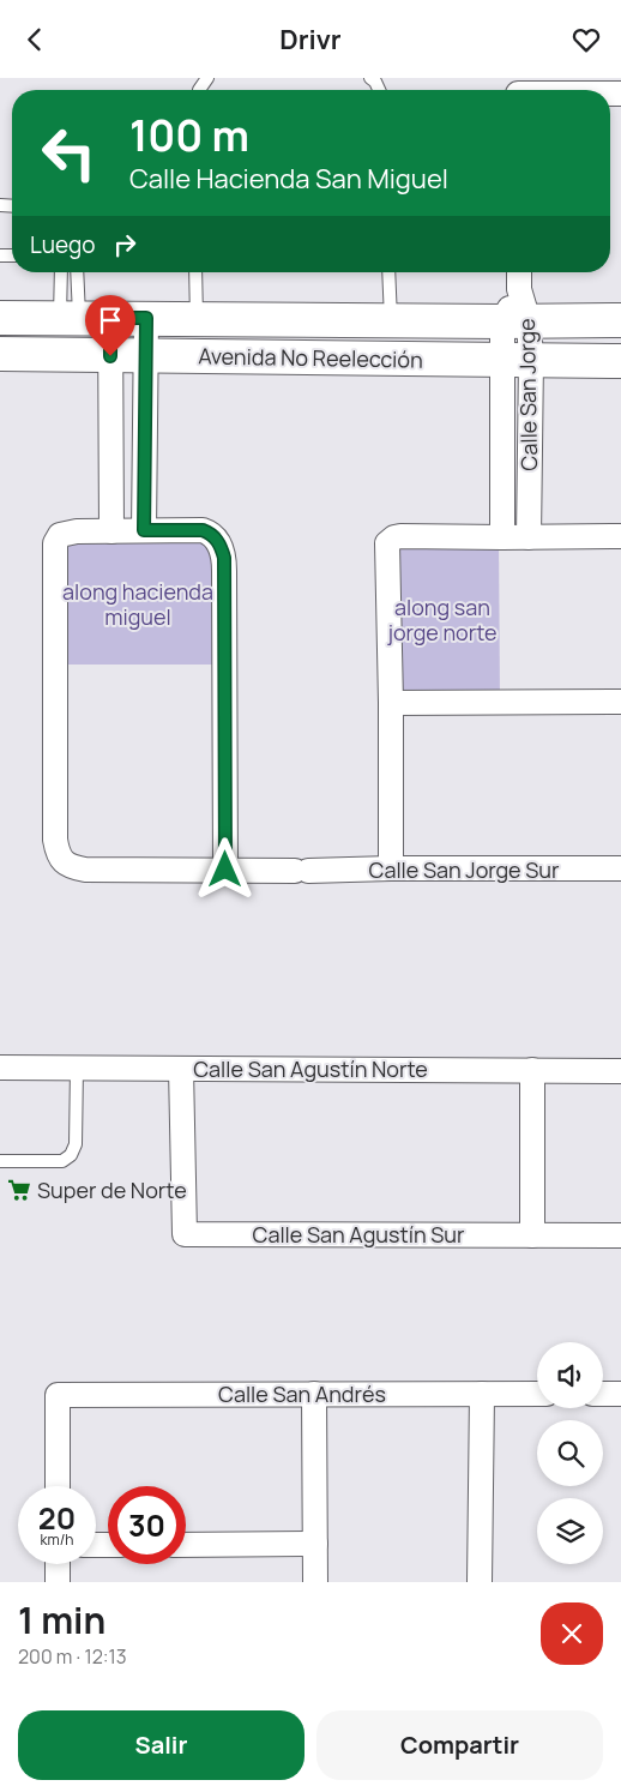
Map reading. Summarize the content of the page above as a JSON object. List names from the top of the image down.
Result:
{
  "streets": {
    "main road": ["Avenida No Reelección"],
    "street": [
      "Calle San Jorge",
      "Calle San Jorge Sur",
      "Calle San Agustín Norte",
      "Calle San Agustín Sur",
      "Calle San Andrés"
    ]
  },
  "crossings": [
    ["Avenida No Reelección", "Calle San Jorge"],
    ["Calle San Agustín Norte", "Calle San Agustín Sur"]
  ],
  "parks": ["along hacienda miguel", "along san jorge norte"],
  "places": {
    "supermarket": ["Super de Norte"]
  },
  "page": {
    "header": "Drivr",
    "turn": ["100 m", "Calle Hacienda San Miguel"],
    "then": "Luego",
    "speed": "20 km/h",
    "limit": "30",
    "heading": ["1 min", "200 m · 12:13"],
    "buttons": ["Salir", "Compartir"]
  }
}
